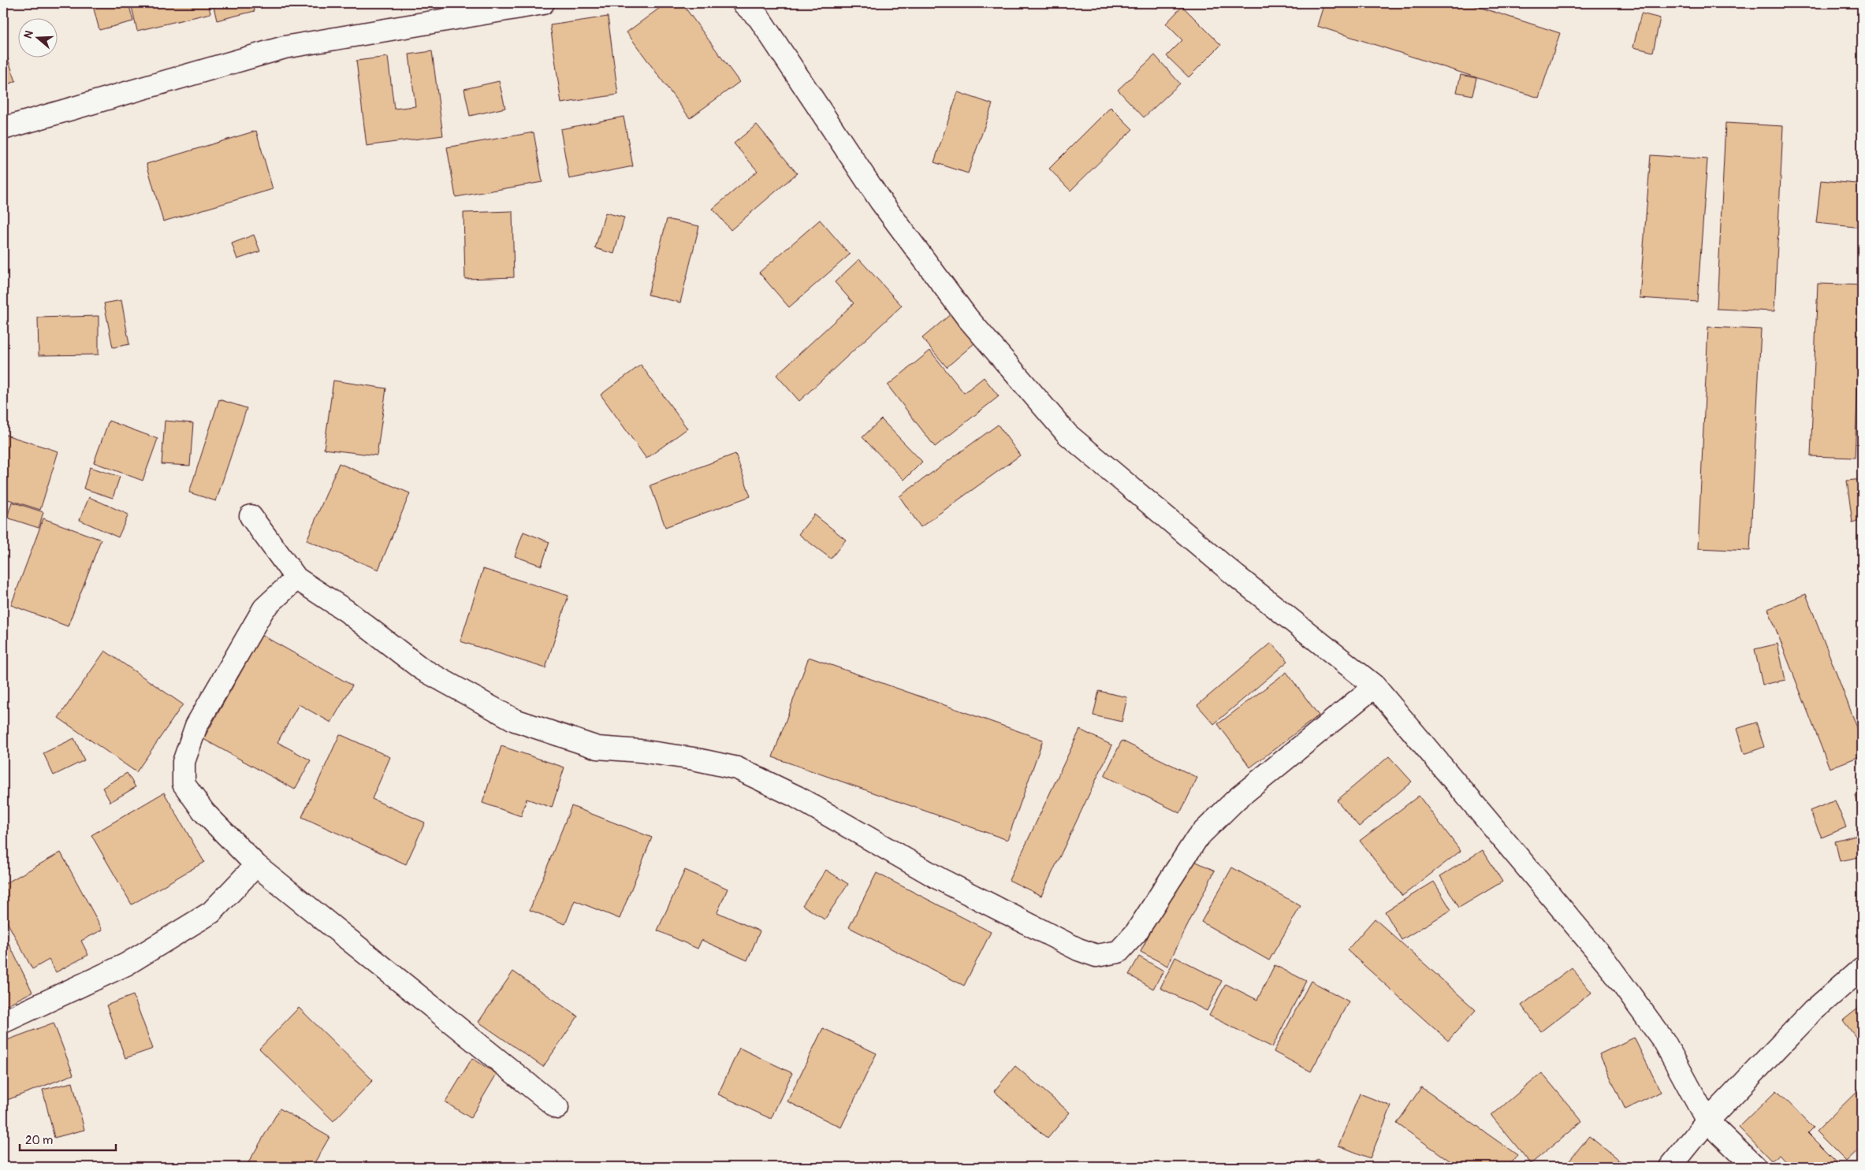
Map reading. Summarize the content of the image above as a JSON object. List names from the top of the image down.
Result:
{
  "scale_bar": "20 m",
  "north": "left"
}
